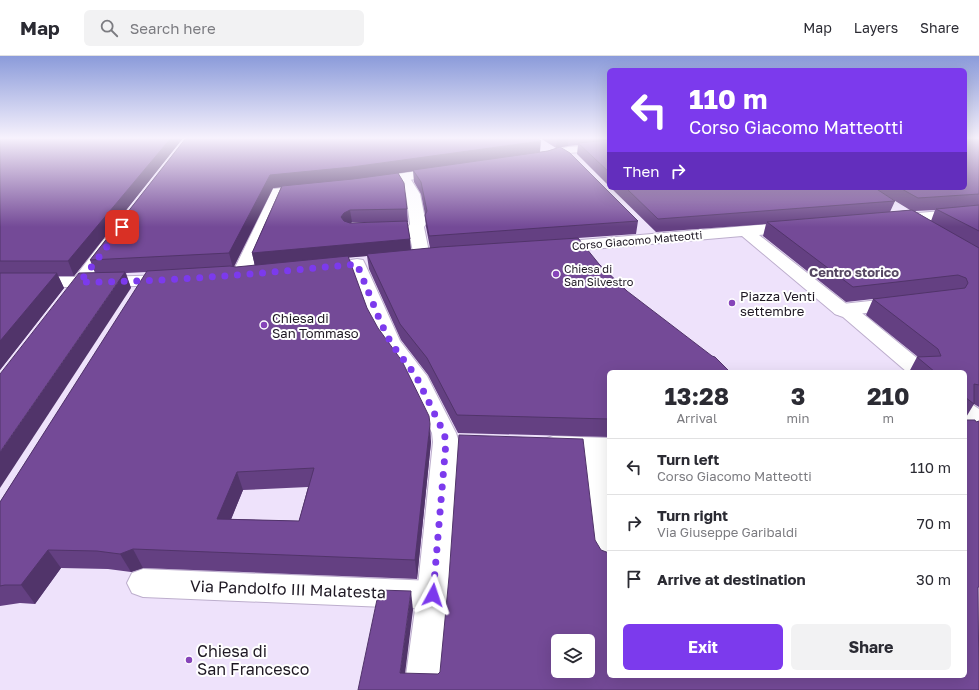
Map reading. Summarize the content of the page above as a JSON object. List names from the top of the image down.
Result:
{
  "streets": {
    "street": ["Corso Giacomo Matteotti", "Via Pandolfo III Malatesta"]
  },
  "districts": ["Centro storico"],
  "places": [
    "Chiesa di San Silvestro",
    "Piazza Venti settembre",
    "Chiesa di San Tommaso",
    "Chiesa di San Francesco"
  ],
  "page": {
    "header": "Map",
    "search": "Search here",
    "nav": ["Map", "Layers", "Share"],
    "turn": ["110 m", "Corso Giacomo Matteotti"],
    "then": "Then",
    "eta": [
      "13:28",
      "Arrival",
      "3",
      "min",
      "210",
      "m"
    ],
    "list": [
      {
        "name": "Turn left",
        "note": "Corso Giacomo Matteotti",
        "value": "110 m"
      },
      {
        "name": "Turn right",
        "note": "Via Giuseppe Garibaldi",
        "value": "70 m"
      },
      {
        "name": "Arrive at destination",
        "value": "30 m"
      }
    ],
    "buttons": ["Exit", "Share"]
  }
}
